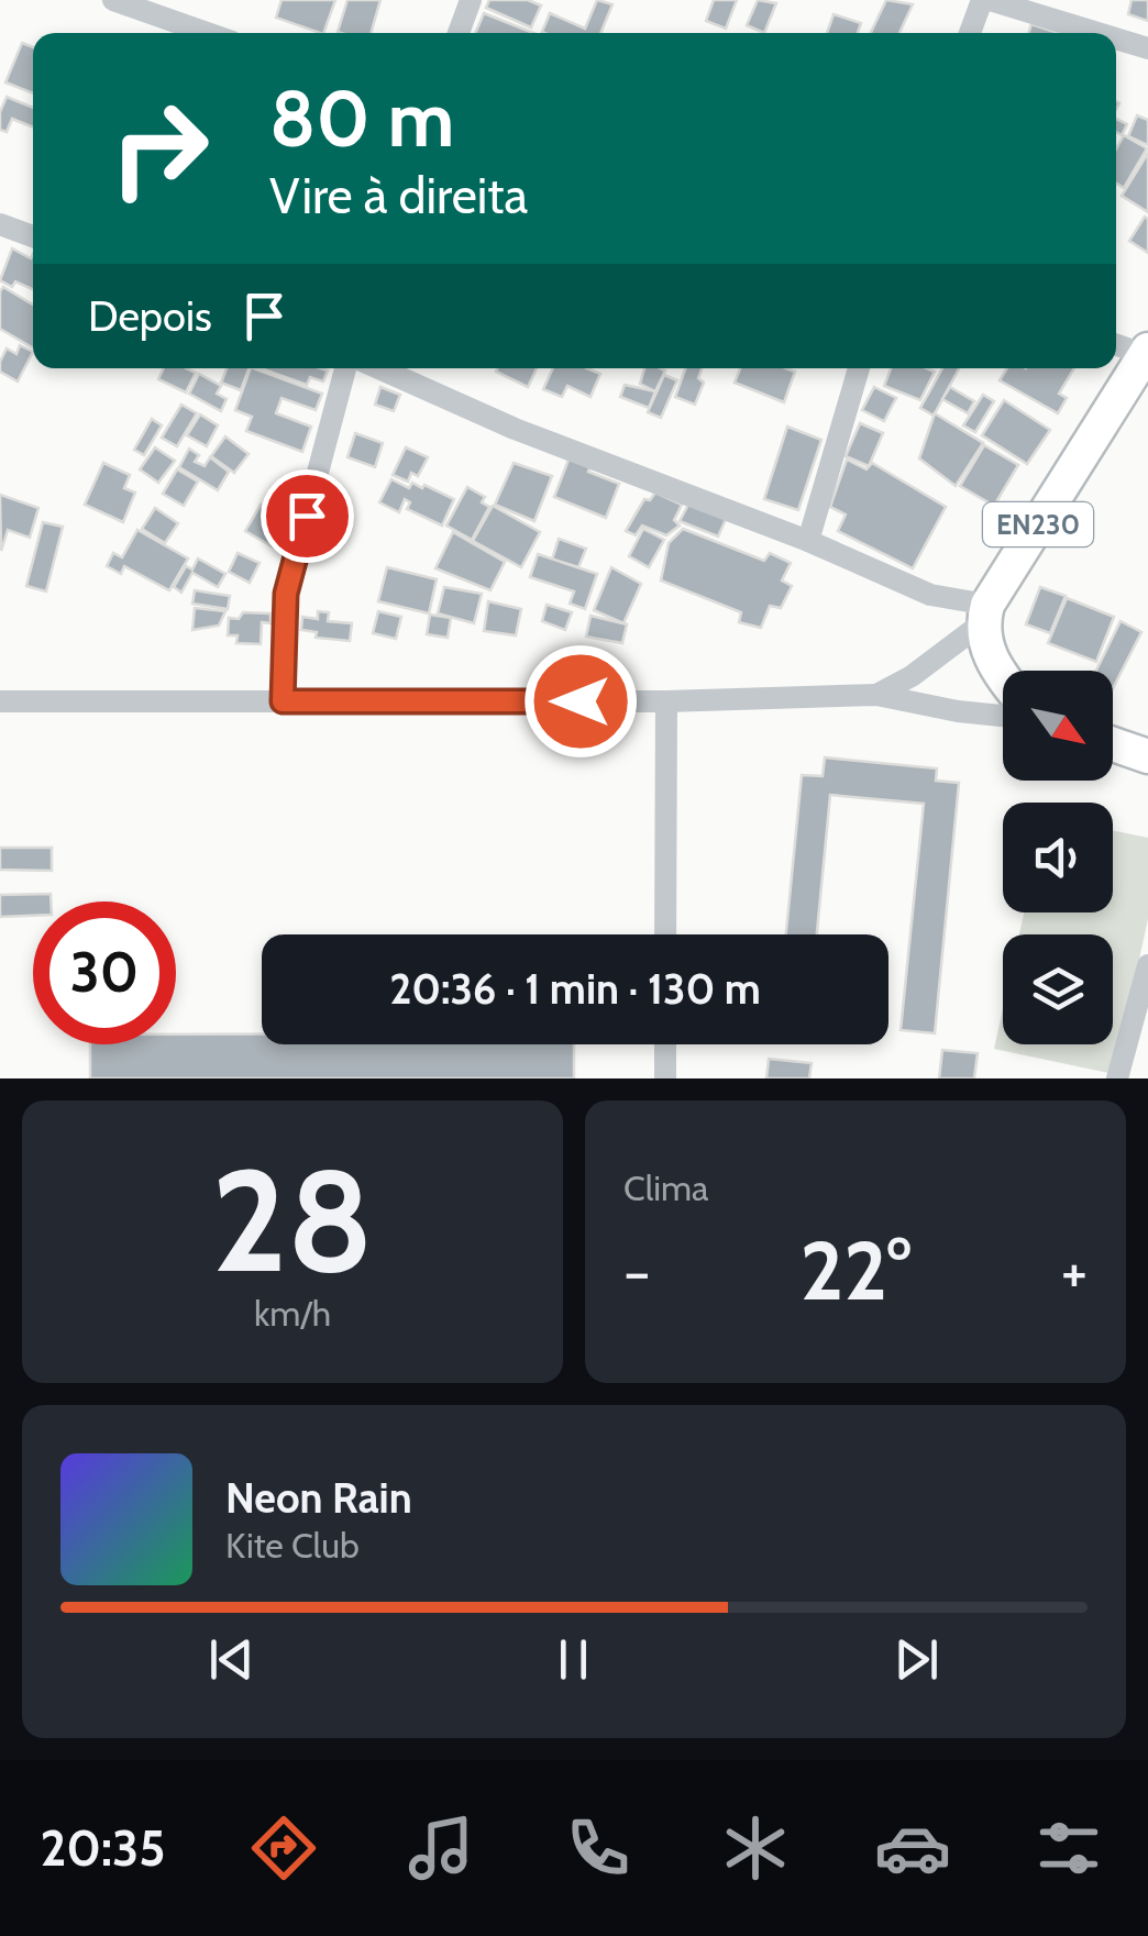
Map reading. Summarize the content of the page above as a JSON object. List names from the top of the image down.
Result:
{
  "streets": {
    "main road": ["EN230"]
  },
  "north": "bottom right",
  "page": {
    "turn": ["80 m", "Vire à direita"],
    "then": "Depois",
    "limit": "30",
    "trip": "20:36 · 1 min · 130 m",
    "tile": [
      ["28", "km/h"],
      "Clima"
    ],
    "heat": ["−", "22°", "+"],
    "song": ["Neon Rain", "Kite Club"],
    "tabs": "20:35"
  }
}
